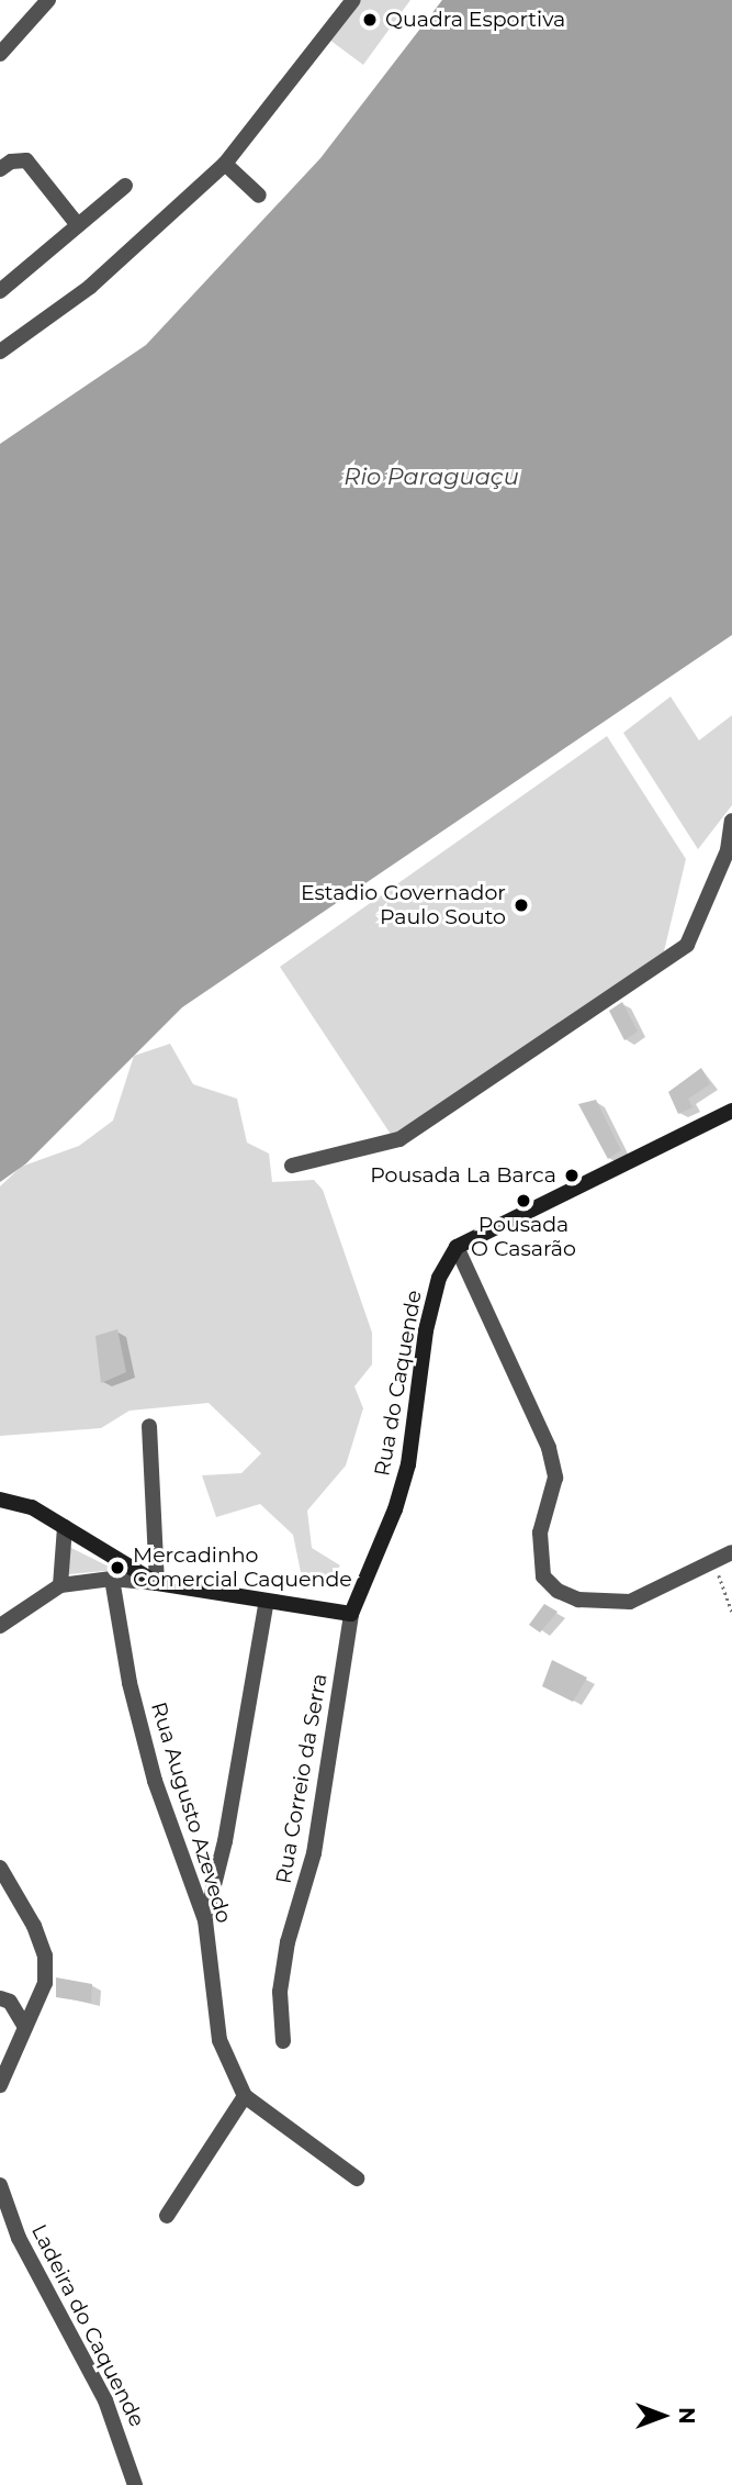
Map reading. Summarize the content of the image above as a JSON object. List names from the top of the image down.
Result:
{
  "streets": {
    "street": [
      "Rua do Caquende",
      "Rua Correio da Serra",
      "Rua Augusto Azevedo",
      "Ladeira do Caquende"
    ]
  },
  "crossings": [
    ["Rua do Caquende", "Rua Correio da Serra"]
  ],
  "water": ["Rio Paraguaçu"],
  "places": [
    "Quadra Esportiva",
    "Estadio Governador Paulo Souto",
    "Pousada La Barca",
    "Pousada O Casarão",
    "Mercadinho Comercial Caquende"
  ],
  "north": "right"
}
